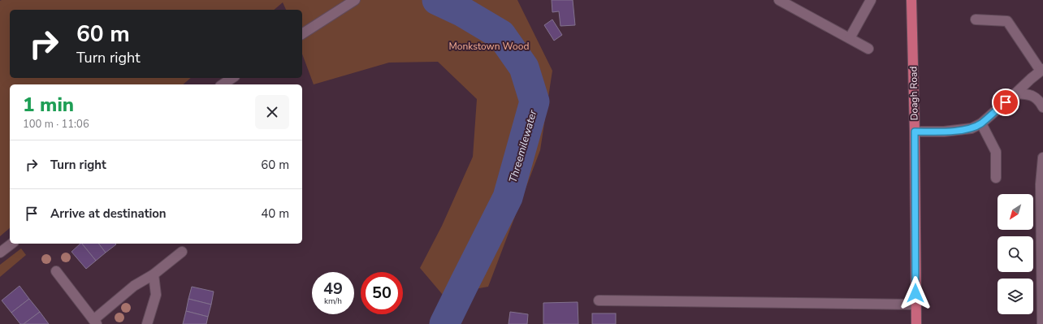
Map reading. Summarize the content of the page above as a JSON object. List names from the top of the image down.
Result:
{
  "streets": {
    "main road": ["Doagh Road"]
  },
  "water": ["Threemilewater"],
  "parks": ["Monkstown Wood"],
  "north": "bottom left",
  "page": {
    "turn": ["60 m", "Turn right"],
    "heading": ["1 min", "100 m · 11:06"],
    "list": [
      {
        "name": "Turn right",
        "value": "60 m"
      },
      {
        "name": "Arrive at destination",
        "value": "40 m"
      }
    ],
    "speed": "49 km/h",
    "limit": "50"
  }
}
